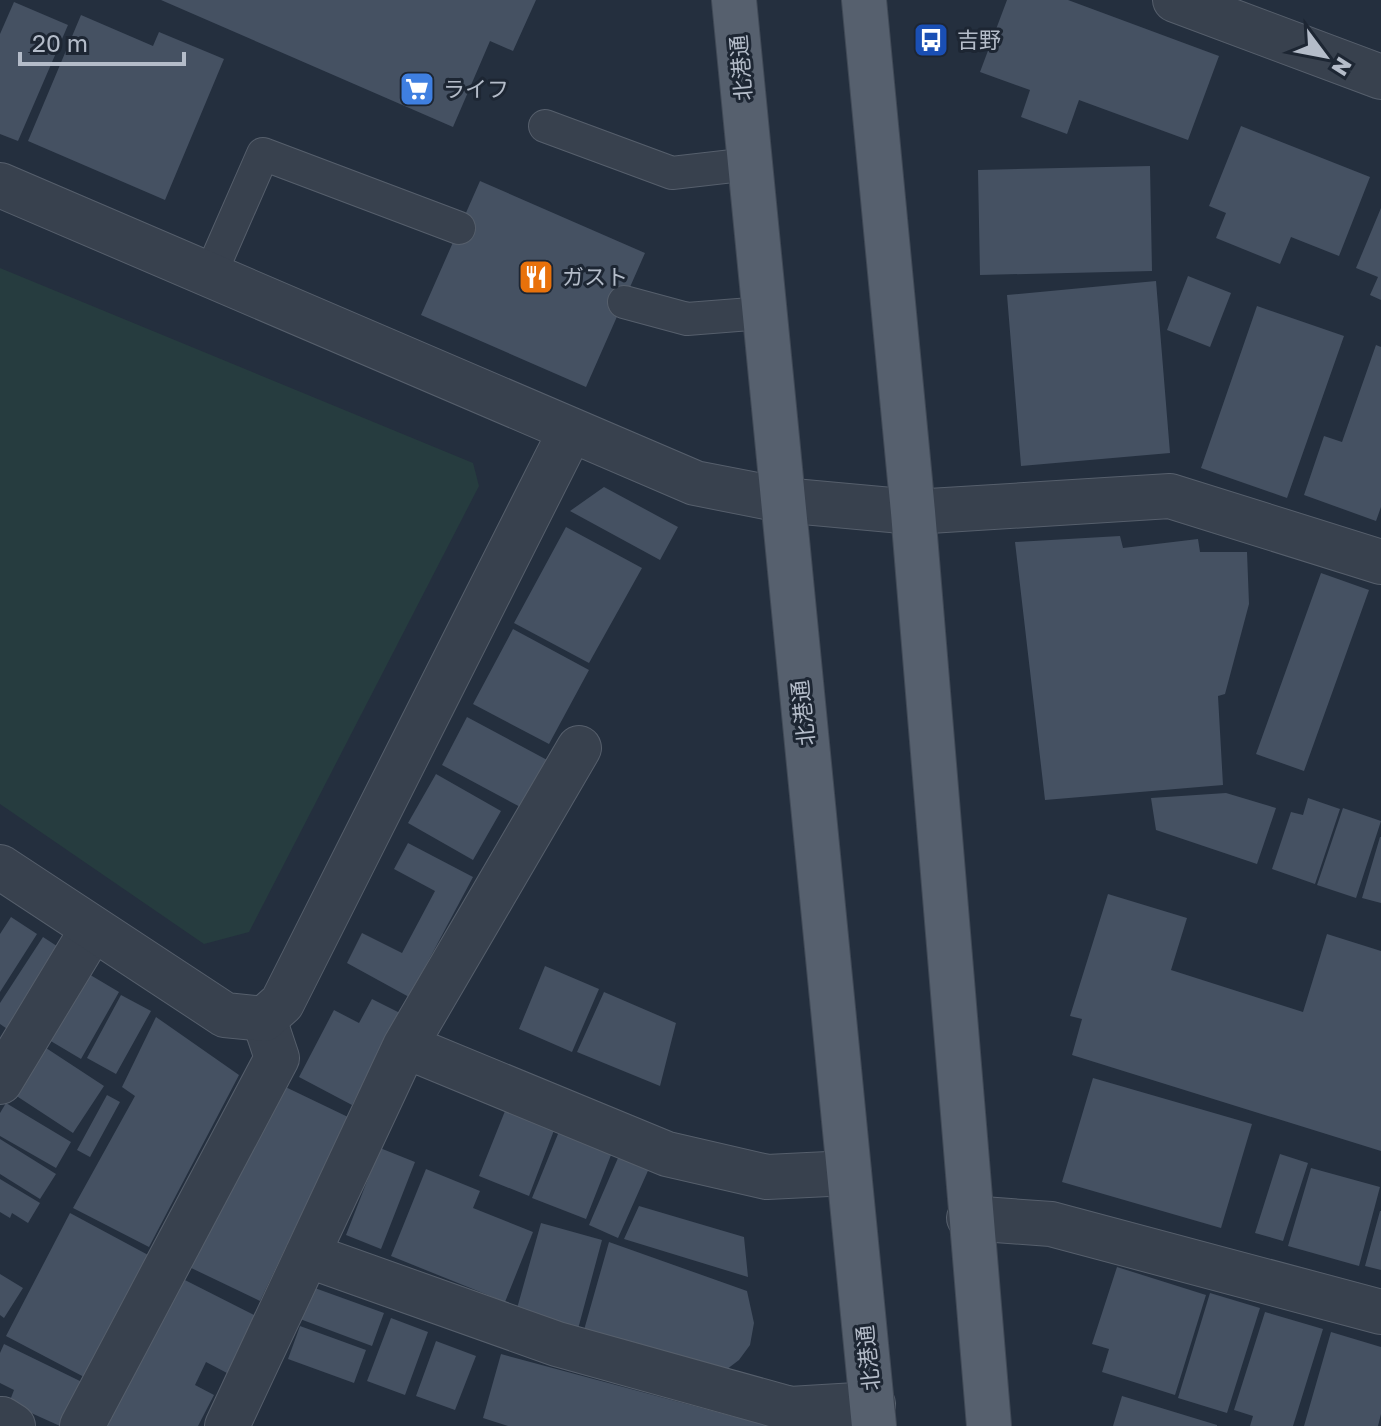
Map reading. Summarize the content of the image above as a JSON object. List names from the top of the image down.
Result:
{
  "streets": {
    "main road": ["北港通"]
  },
  "places": {
    "bus stop": ["吉野"],
    "supermarket": ["ライフ"],
    "restaurant": ["ガスト"]
  },
  "scale_bar": "20 m",
  "north": "bottom right"
}
